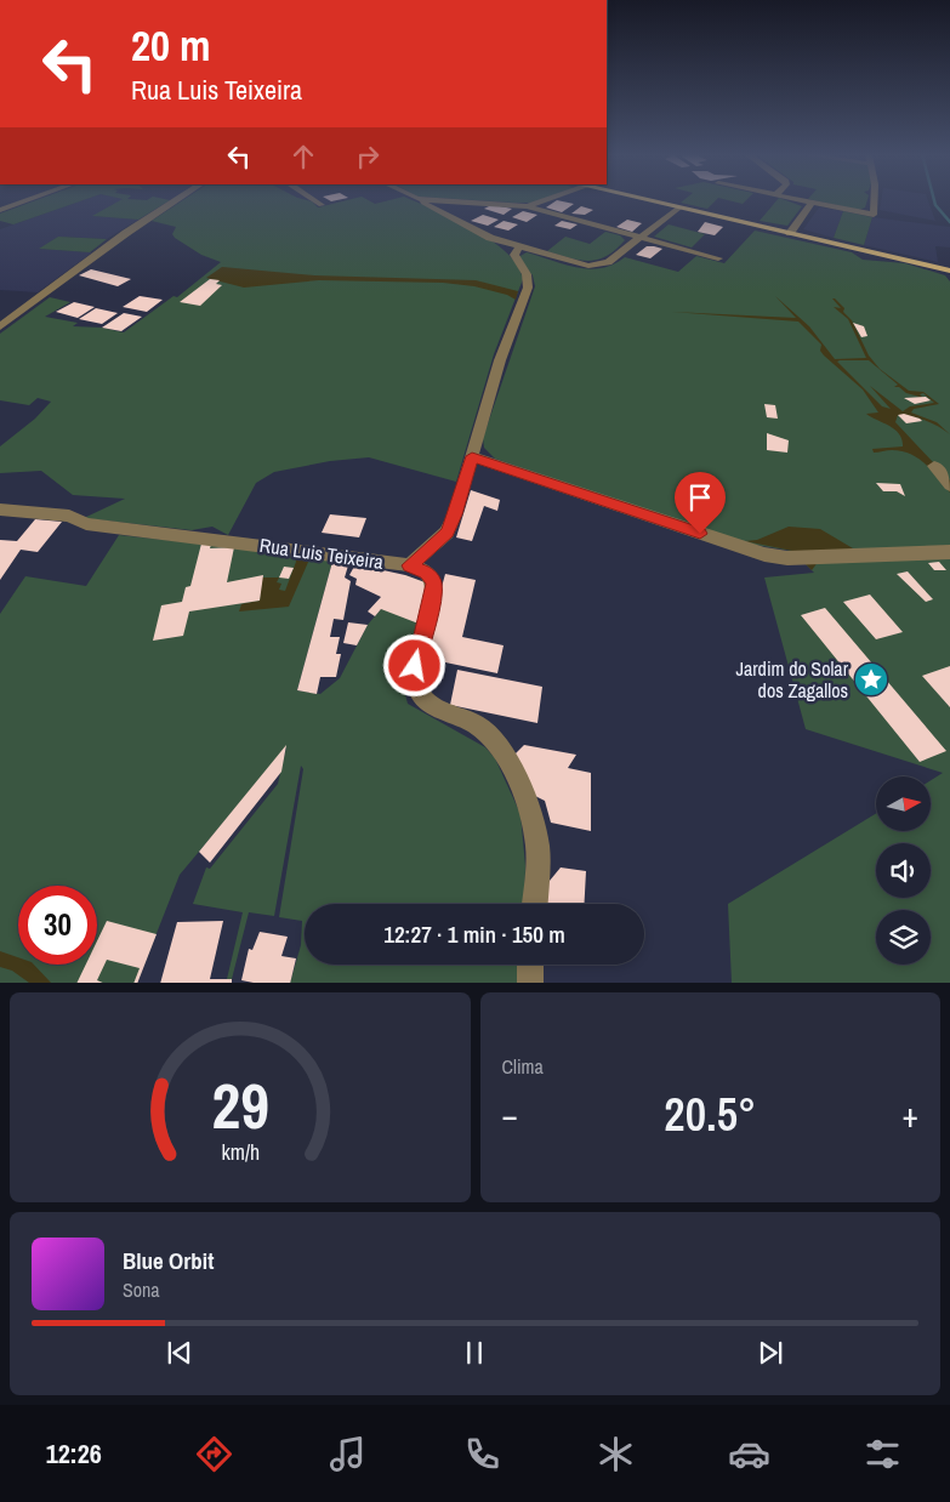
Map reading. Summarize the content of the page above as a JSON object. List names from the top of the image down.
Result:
{
  "streets": {
    "street": ["Rua Luis Teixeira"]
  },
  "places": {
    "place": ["Jardim do Solar dos Zagallos"]
  },
  "north": "right",
  "page": {
    "turn": ["20 m", "Rua Luis Teixeira"],
    "limit": "30",
    "trip": "12:27 · 1 min · 150 m",
    "tile": "Clima",
    "heat": ["−", "20.5°", "+"],
    "song": ["Blue Orbit", "Sona"],
    "tabs": "12:26",
    "gauge": ["29", "km/h"]
  }
}
